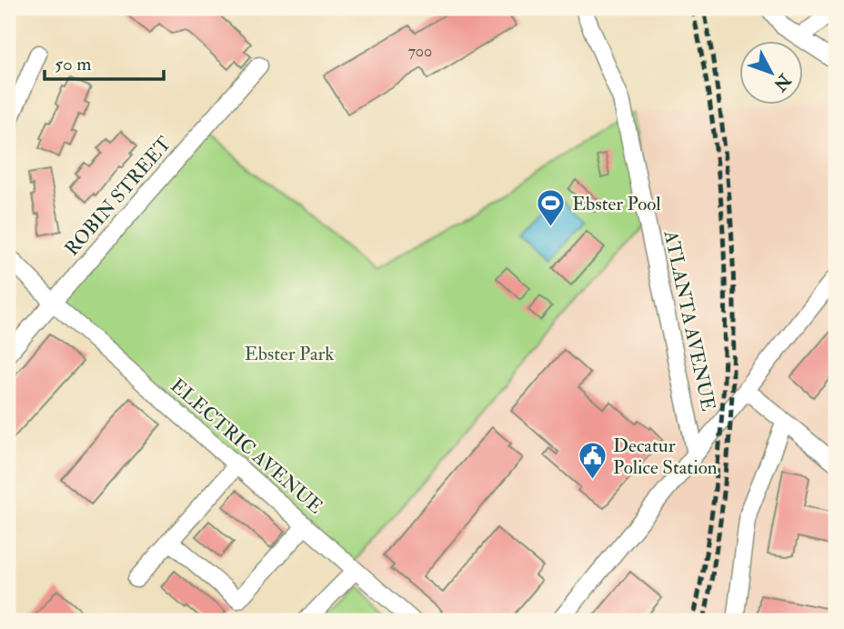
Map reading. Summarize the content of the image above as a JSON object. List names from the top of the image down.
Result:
{
  "streets": {
    "street": ["ROBIN STREET", "ATLANTA AVENUE", "ELECTRIC AVENUE"]
  },
  "crossings": [
    ["ROBIN STREET", "ELECTRIC AVENUE"]
  ],
  "parks": ["Ebster Park"],
  "places": {
    "sports": ["Ebster Pool"],
    "public building": ["Decatur Police Station"]
  },
  "house_numbers": ["700"],
  "scale_bar": "50 m",
  "north": "bottom right"
}
